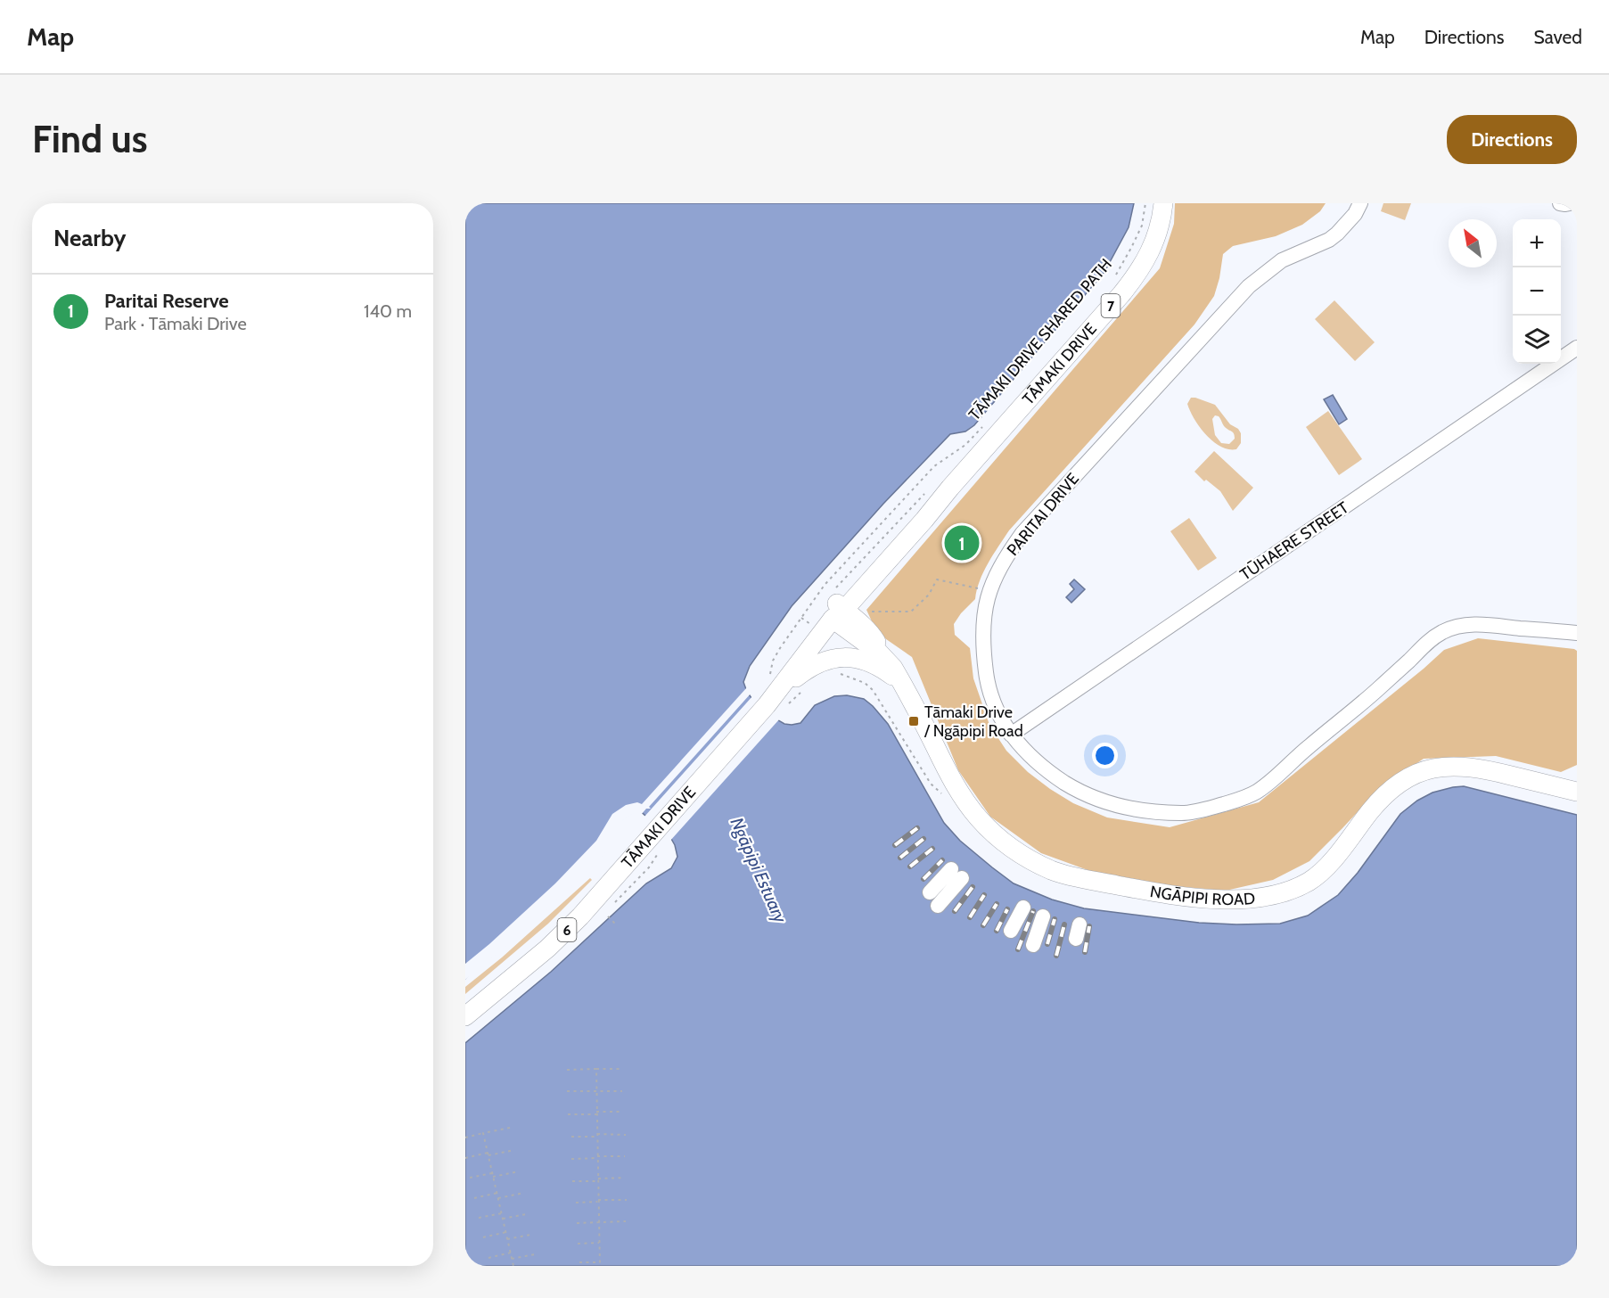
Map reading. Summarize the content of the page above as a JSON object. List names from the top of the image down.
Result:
{
  "streets": {
    "main road": [
      "7",
      "TĀMAKI DRIVE",
      "NGĀPIPI ROAD",
      "6"
    ],
    "street": ["PARITAI DRIVE", "TŪHAERE STREET"],
    "path": ["TĀMAKI DRIVE SHARED PATH"]
  },
  "crossings": [
    ["TĀMAKI DRIVE SHARED PATH", "TĀMAKI DRIVE"],
    ["TĀMAKI DRIVE SHARED PATH", "6"],
    ["TĀMAKI DRIVE", "NGĀPIPI ROAD"],
    ["TĀMAKI DRIVE", "6"],
    ["PARITAI DRIVE", "TŪHAERE STREET"],
    ["NGĀPIPI ROAD", "6"]
  ],
  "water": ["Ngāpipi Estuary"],
  "places": {
    "transit": ["Tāmaki Drive / Ngāpipi Road"]
  },
  "north": "top left",
  "page": {
    "header": "Map",
    "nav": ["Map", "Directions", "Saved"],
    "buttons": "Directions",
    "title": "Find us",
    "heading": "Nearby",
    "map_buttons": ["+", "−"],
    "list": [
      {
        "mark": "1",
        "name": "Paritai Reserve",
        "note": "Park · Tāmaki Drive",
        "value": "140 m"
      }
    ],
    "pins": "1"
  }
}
